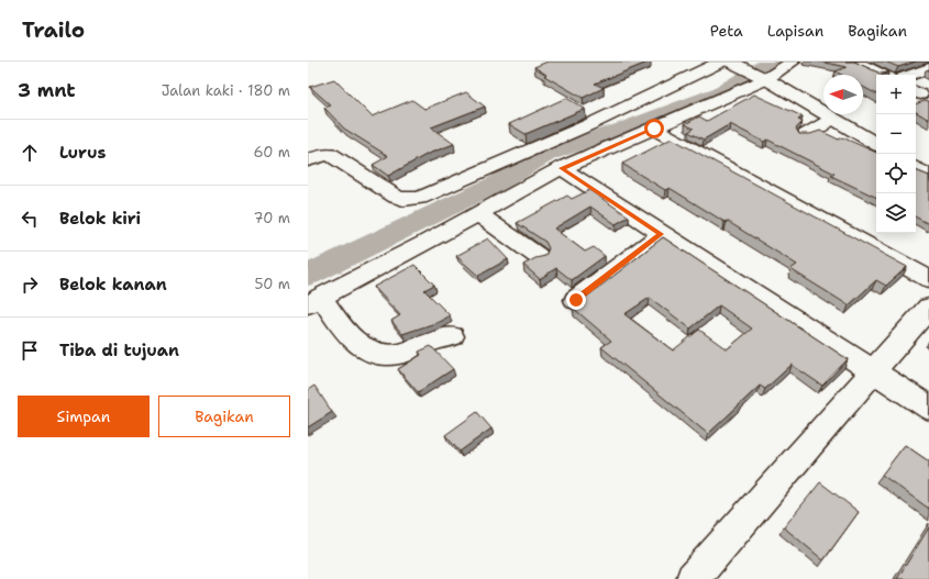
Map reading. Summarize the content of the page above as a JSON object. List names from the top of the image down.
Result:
{
  "north": "left",
  "page": {
    "header": "Trailo",
    "nav": ["Peta", "Lapisan", "Bagikan"],
    "heading": ["3 mnt", "Jalan kaki · 180 m"],
    "map_buttons": ["+", "−"],
    "list": [
      ["Lurus", "60 m"],
      ["Belok kiri", "70 m"],
      ["Belok kanan", "50 m"],
      "Tiba di tujuan"
    ],
    "buttons": ["Simpan", "Bagikan"]
  }
}
